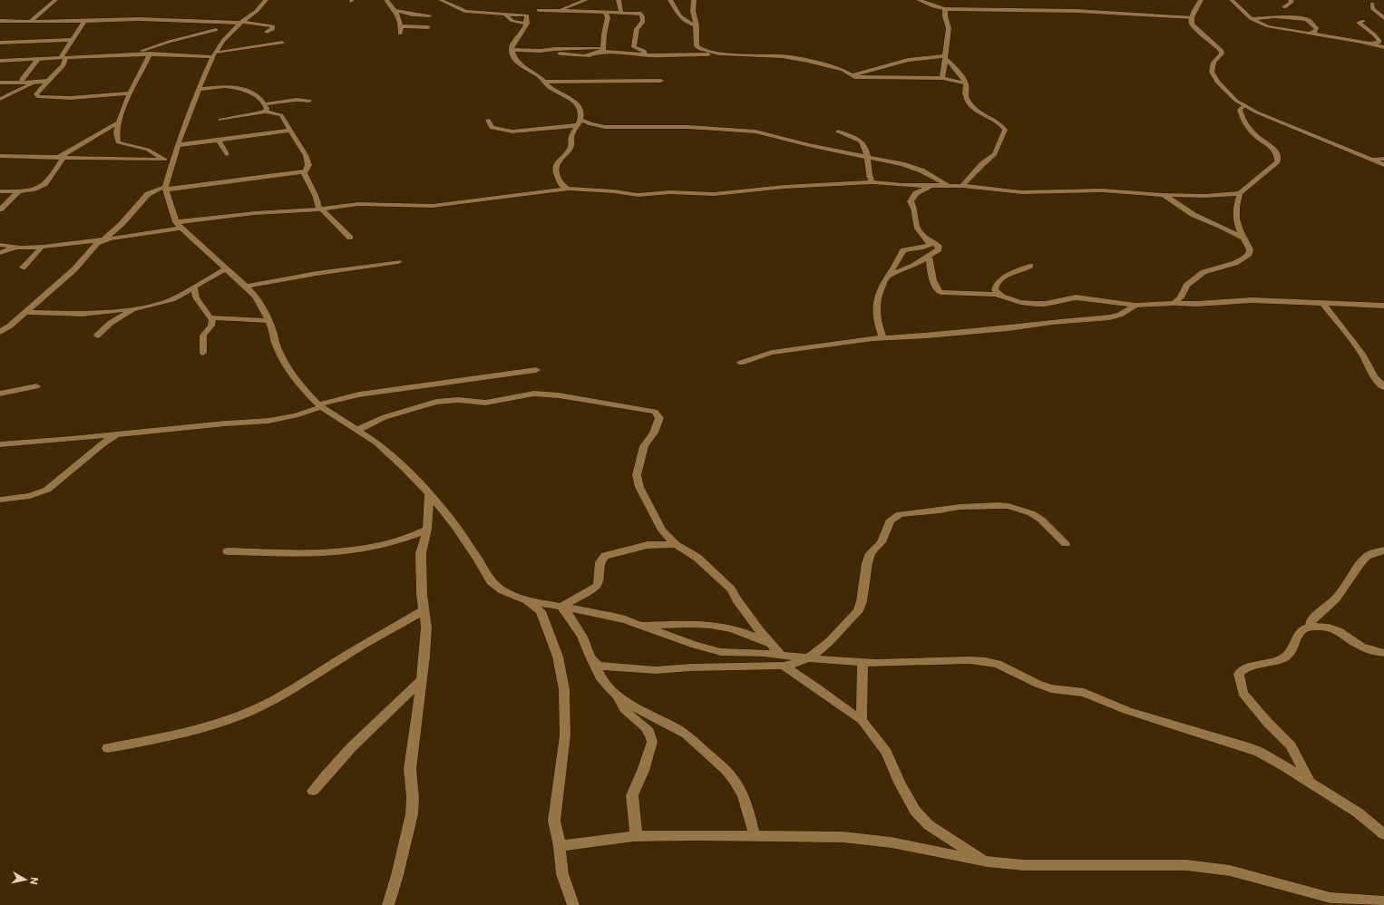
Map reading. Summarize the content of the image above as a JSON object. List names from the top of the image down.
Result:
{
  "north": "right"
}
